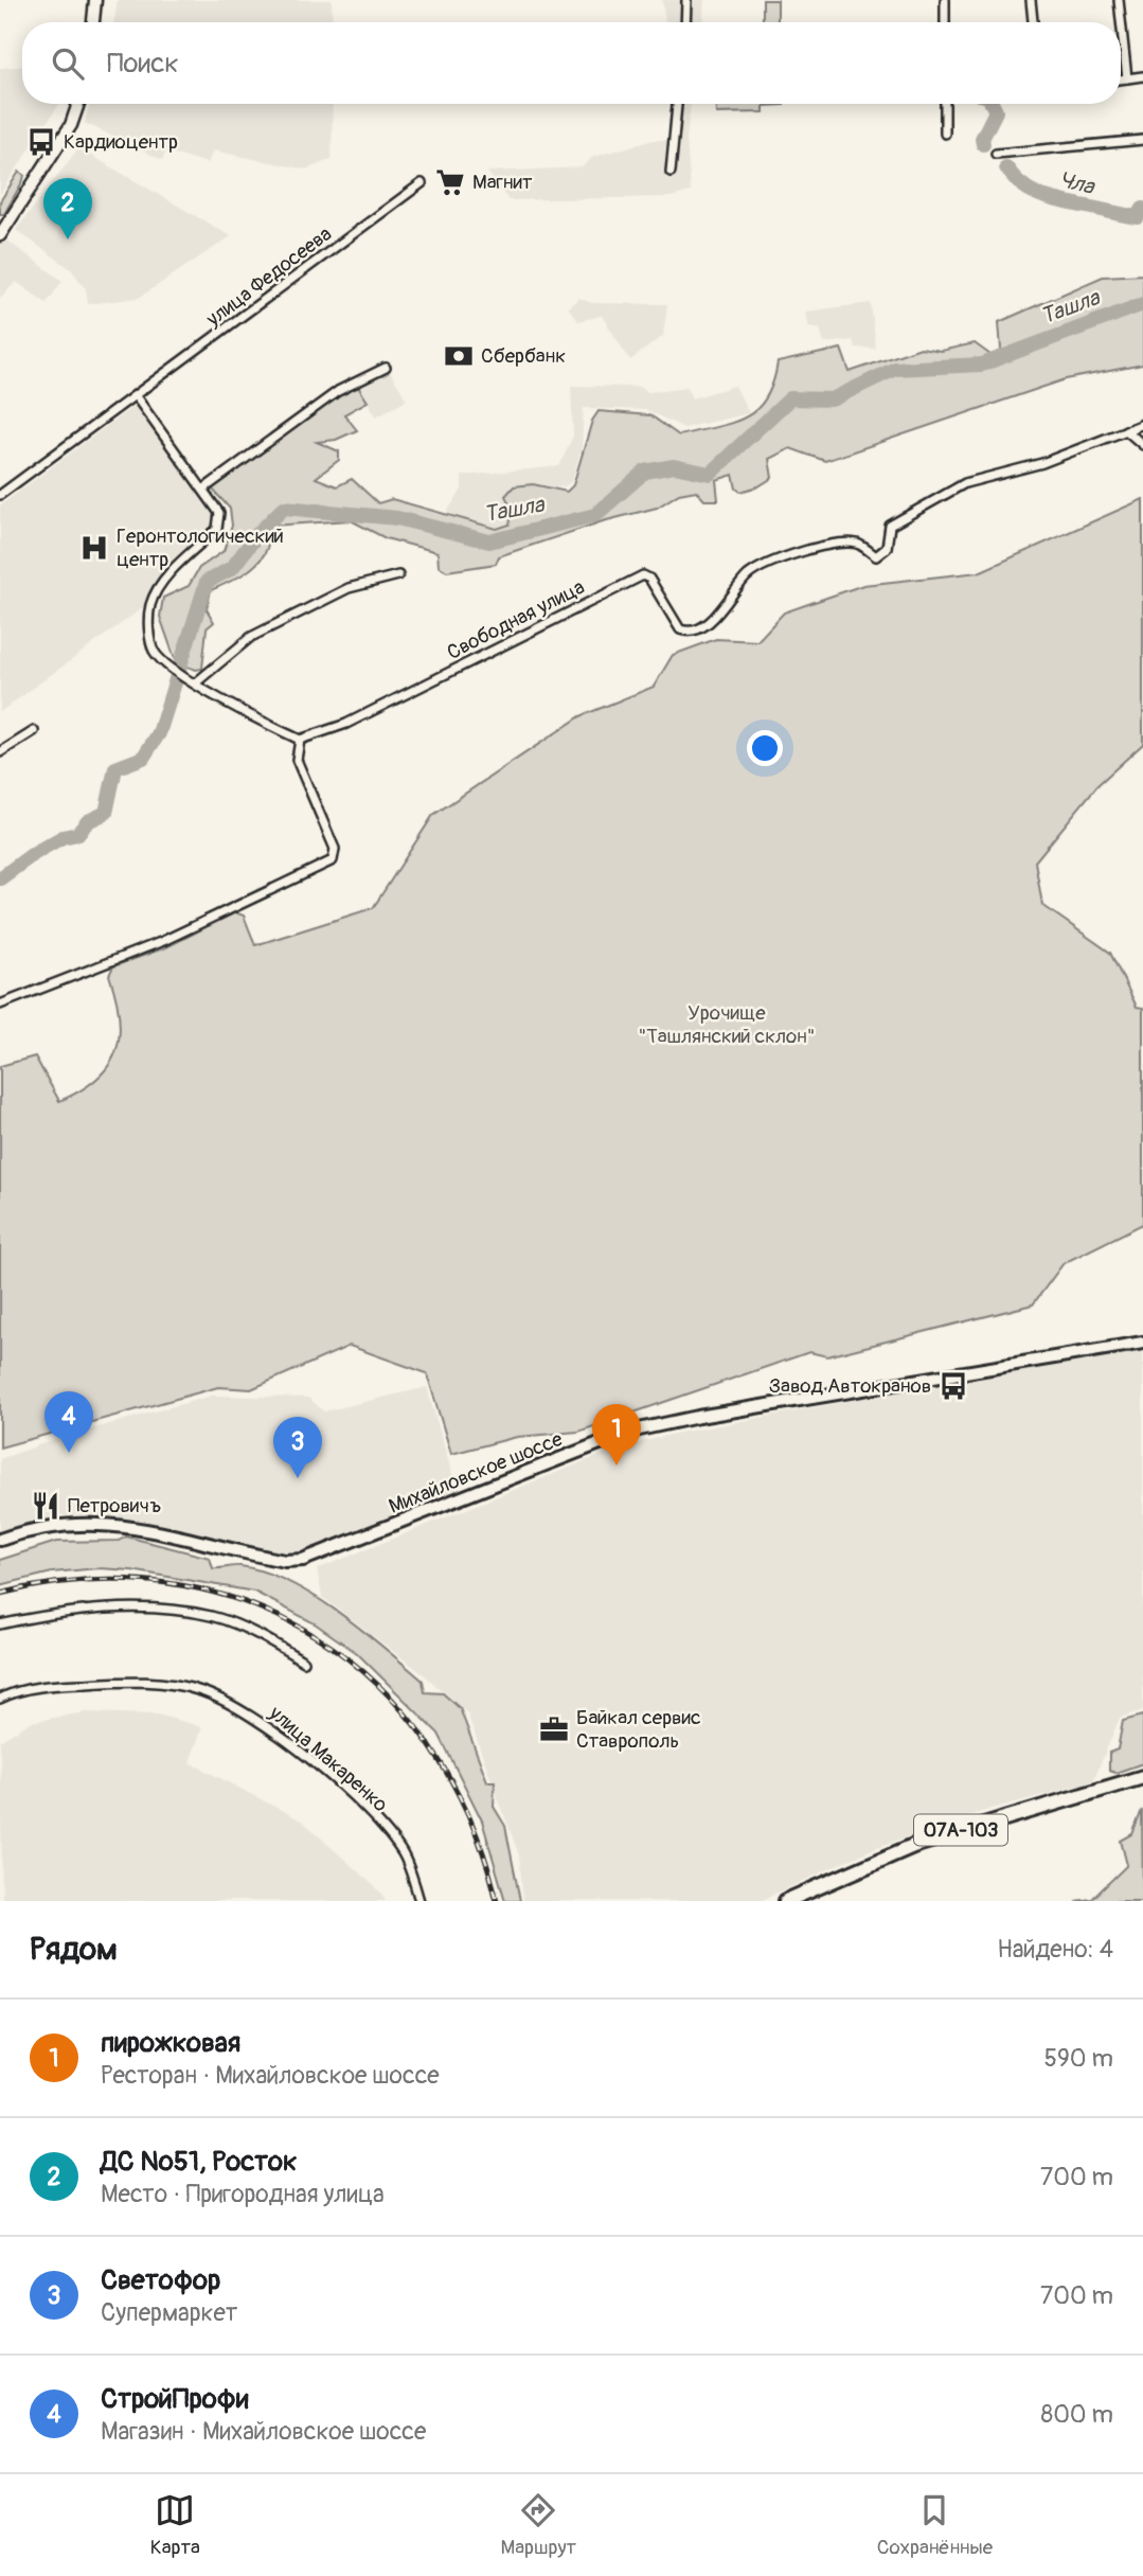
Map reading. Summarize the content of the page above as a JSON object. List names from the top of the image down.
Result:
{
  "streets": {
    "main road": ["Михайловское шоссе", "07А-103"],
    "street": ["улица Федосеева", "Свободная улица", "улица Макаренко"]
  },
  "water": ["Чла", "Ташла"],
  "parks": ["Урочище \"Ташлянский склон\""],
  "places": {
    "bus stop": ["Кардиоцентр", "Завод Автокранов"],
    "supermarket": ["Магнит"],
    "bank": ["Сбербанк"],
    "hospital": ["Геронтологический центр"],
    "restaurant": ["Петровичъ"],
    "office": ["Байкал сервис Ставрополь"]
  },
  "page": {
    "search": "Поиск",
    "pins": [
      "2",
      "4",
      "1",
      "3"
    ],
    "heading": ["Рядом", "Найдено: 4"],
    "list": [
      {
        "mark": "1",
        "name": "пирожковая",
        "note": "Ресторан · Михайловское шоссе",
        "value": "590 m"
      },
      {
        "mark": "2",
        "name": "ДС №51, Росток",
        "note": "Место · Пригородная улица",
        "value": "700 m"
      },
      {
        "mark": "3",
        "name": "Светофор",
        "note": "Супермаркет",
        "value": "700 m"
      },
      {
        "mark": "4",
        "name": "СтройПрофи",
        "note": "Магазин · Михайловское шоссе",
        "value": "800 m"
      }
    ],
    "nav": ["Карта", "Маршрут", "Сохранённые"]
  }
}
